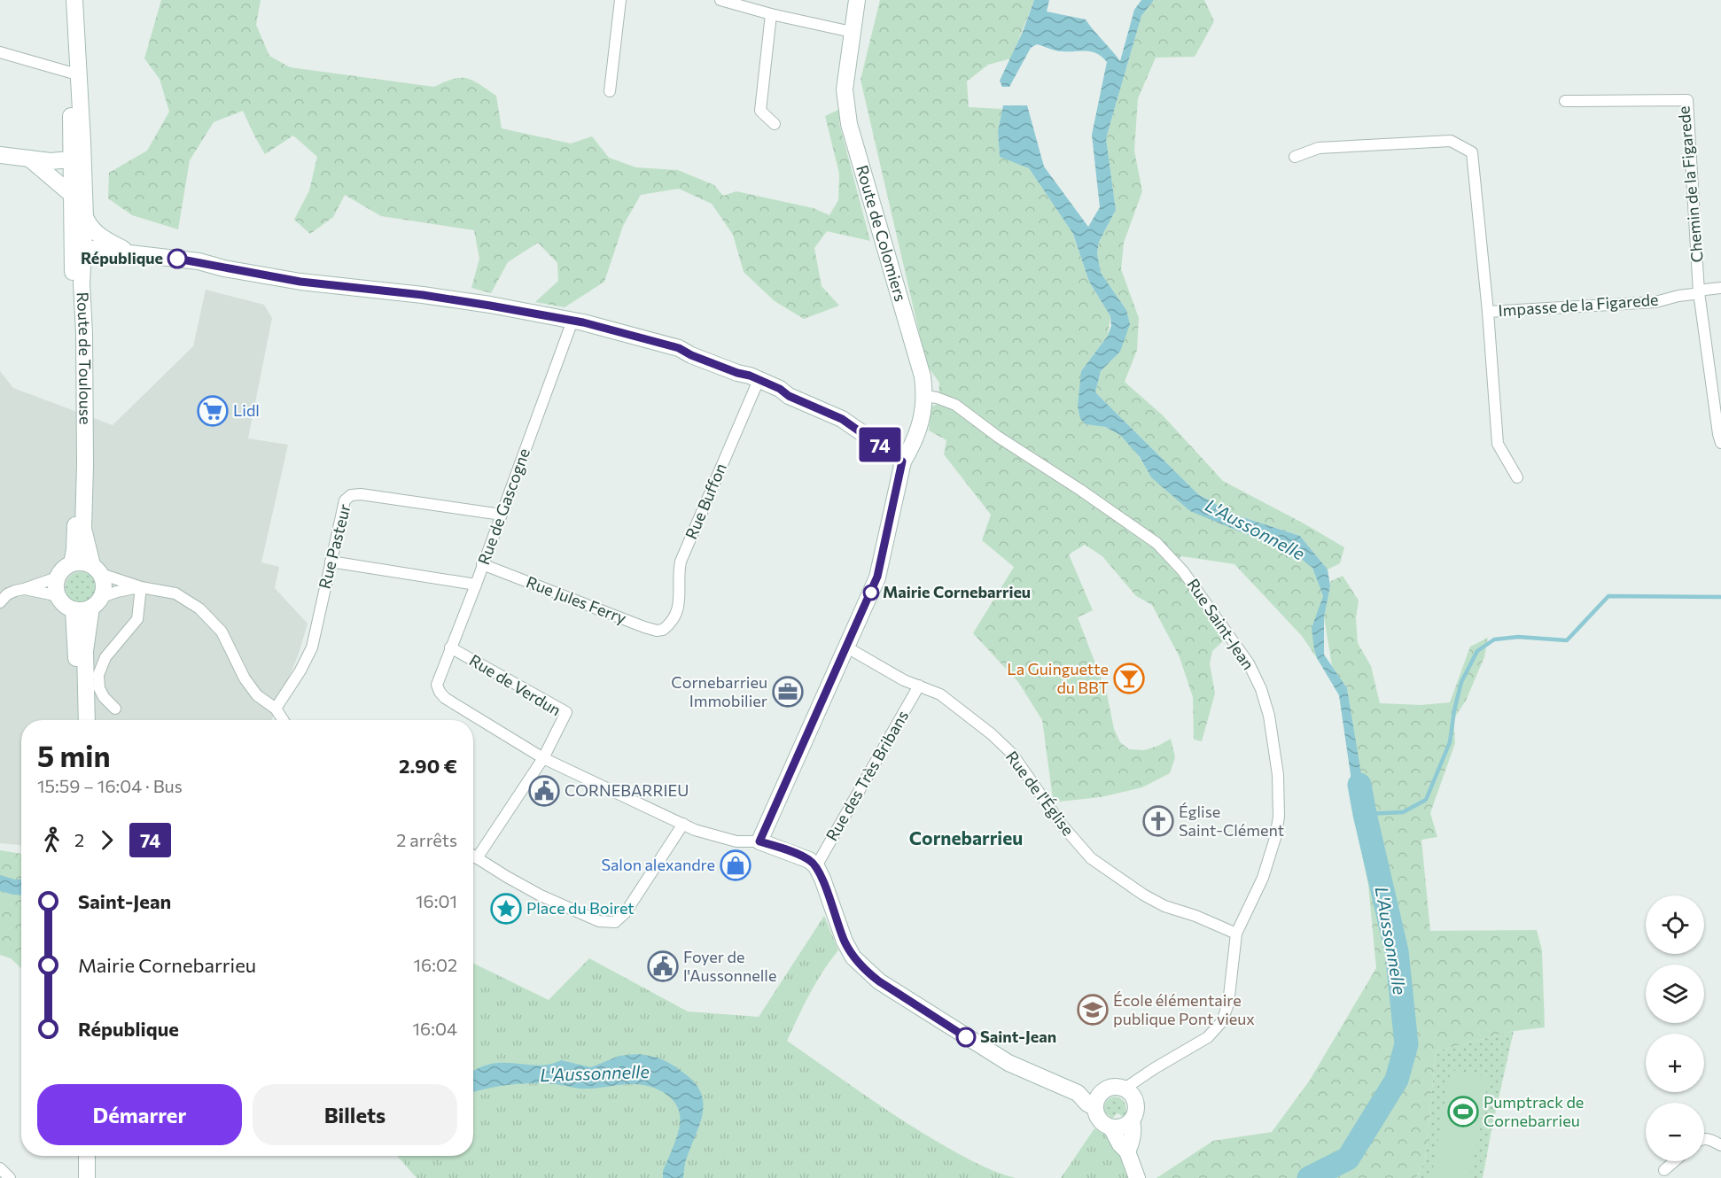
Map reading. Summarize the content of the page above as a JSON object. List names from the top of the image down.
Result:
{
  "streets": {
    "street": [
      "Chemin de la Figarede",
      "Route de Colomiers",
      "Impasse de la Figarede",
      "Route de Toulouse",
      "Rue Buffon",
      "Rue de Gascogne",
      "Rue Pasteur",
      "Rue Jules Ferry",
      "Rue Saint-Jean",
      "Rue de Verdun",
      "Rue des Très Bribans",
      "Rue de l'Église"
    ]
  },
  "crossings": [
    ["Chemin de la Figarede", "Impasse de la Figarede"],
    ["Route de Colomiers", "Rue Saint-Jean"],
    ["Route de Colomiers", "Rue de l'Église"],
    ["Rue Buffon", "Rue Jules Ferry"],
    ["Rue de Gascogne", "Rue Pasteur"],
    ["Rue de Gascogne", "Rue Jules Ferry"],
    ["Rue de Gascogne", "Rue de Verdun"],
    ["Rue Saint-Jean", "Rue de l'Église"],
    ["Rue des Très Bribans", "Rue de l'Église"]
  ],
  "districts": ["Cornebarrieu"],
  "water": ["L'Aussonnelle"],
  "places": {
    "other": ["République", "Mairie Cornebarrieu", "Saint-Jean"],
    "supermarket": ["Lidl"],
    "bar": ["La Guinguette du BBT"],
    "office": ["Cornebarrieu Immobilier"],
    "public building": ["CORNEBARRIEU", "Foyer de l'Aussonnelle"],
    "church": ["Église Saint-Clément"],
    "shop": ["Salon alexandre"],
    "place": ["Place du Boiret"],
    "school or university": ["École élémentaire publique Pont vieux"],
    "sports": ["Pumptrack de Cornebarrieu"]
  },
  "lines": ["bus line 74"],
  "page": {
    "on_map": "74",
    "heading": ["5 min", "15:59 – 16:04 · Bus", "2.90 €"],
    "legs": ["2", "74", "2 arrêts"],
    "list": [
      {
        "name": "Saint-Jean",
        "value": "16:01"
      },
      {
        "name": "Mairie Cornebarrieu",
        "value": "16:02"
      },
      {
        "name": "République",
        "value": "16:04"
      }
    ],
    "map_buttons": ["+", "−"],
    "buttons": ["Démarrer", "Billets"]
  }
}
